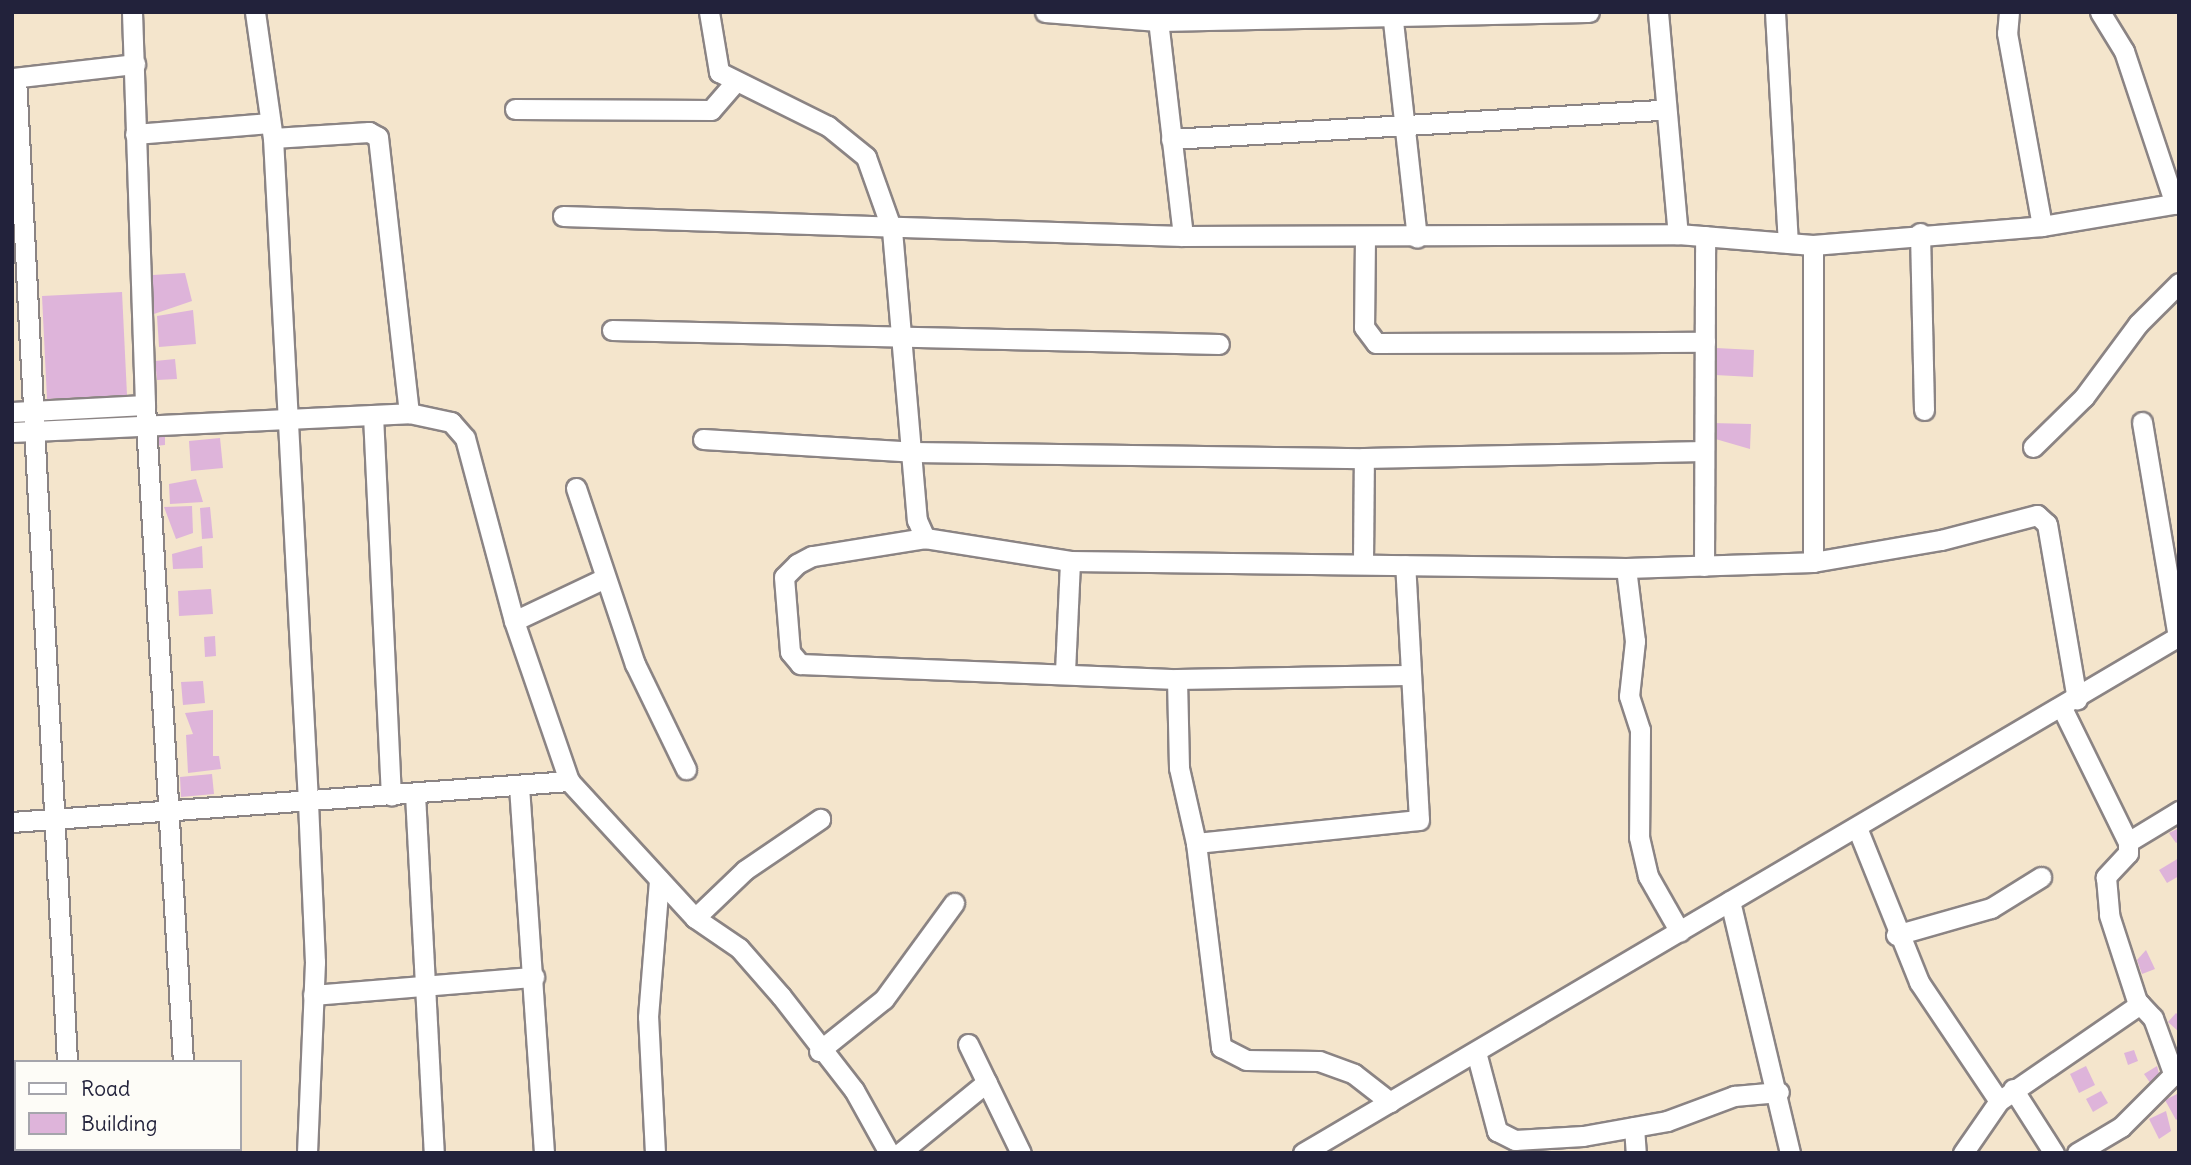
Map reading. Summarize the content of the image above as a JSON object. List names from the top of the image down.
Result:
{
  "legend": ["Road", "Building"]
}
